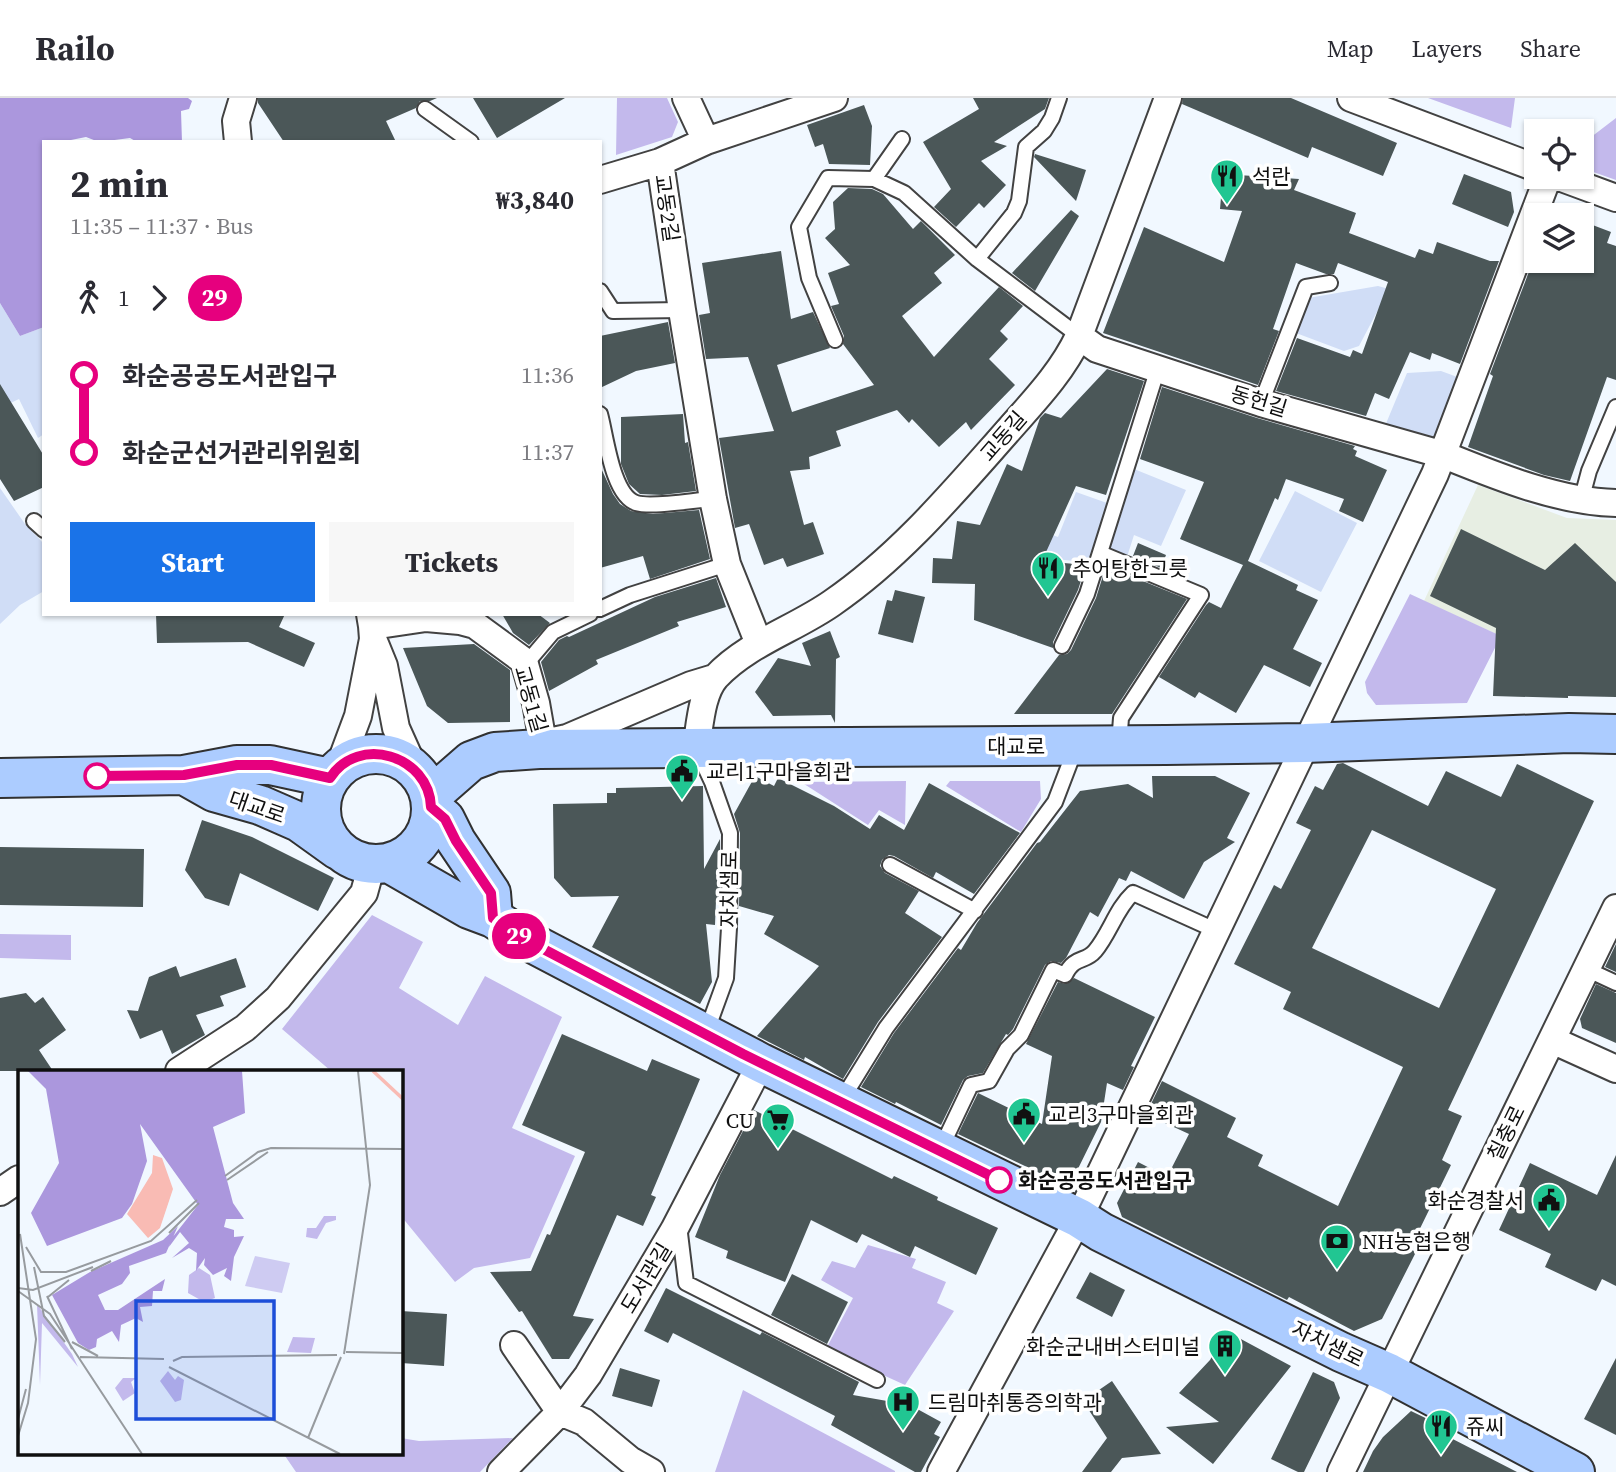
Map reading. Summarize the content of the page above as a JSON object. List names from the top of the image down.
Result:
{
  "streets": {
    "street": [
      "교동2길",
      "동헌길",
      "교동길",
      "교동1길",
      "대교로",
      "자치샘로",
      "칠충로",
      "도서관길"
    ]
  },
  "crossings": [
    ["교동2길", "교동길"],
    ["동헌길", "교동길"],
    ["교동길", "교동1길"],
    ["교동길", "대교로"],
    ["교동1길", "대교로"],
    ["대교로", "자치샘로"],
    ["자치샘로", "칠충로"],
    ["자치샘로", "도서관길"]
  ],
  "places": {
    "restaurant": ["석란", "추어탕한그릇", "쥬씨"],
    "public building": ["교리1구마을회관", "교리3구마을회관", "화순경찰서"],
    "supermarket": ["CU"],
    "other": ["화순공공도서관입구"],
    "bank": ["NH농협은행"],
    "building": ["화순군내버스터미널"],
    "hospital": ["드림마취통증의학과"]
  },
  "lines": ["bus line 29"],
  "page": {
    "header": "Railo",
    "nav": ["Map", "Layers", "Share"],
    "on_map": "29",
    "heading": ["2 min", "11:35 – 11:37 · Bus", "₩3,840"],
    "legs": ["1", "29"],
    "list": [
      {
        "name": "화순공공도서관입구",
        "value": "11:36"
      },
      {
        "name": "화순군선거관리위원회",
        "value": "11:37"
      }
    ],
    "buttons": ["Start", "Tickets"]
  }
}
